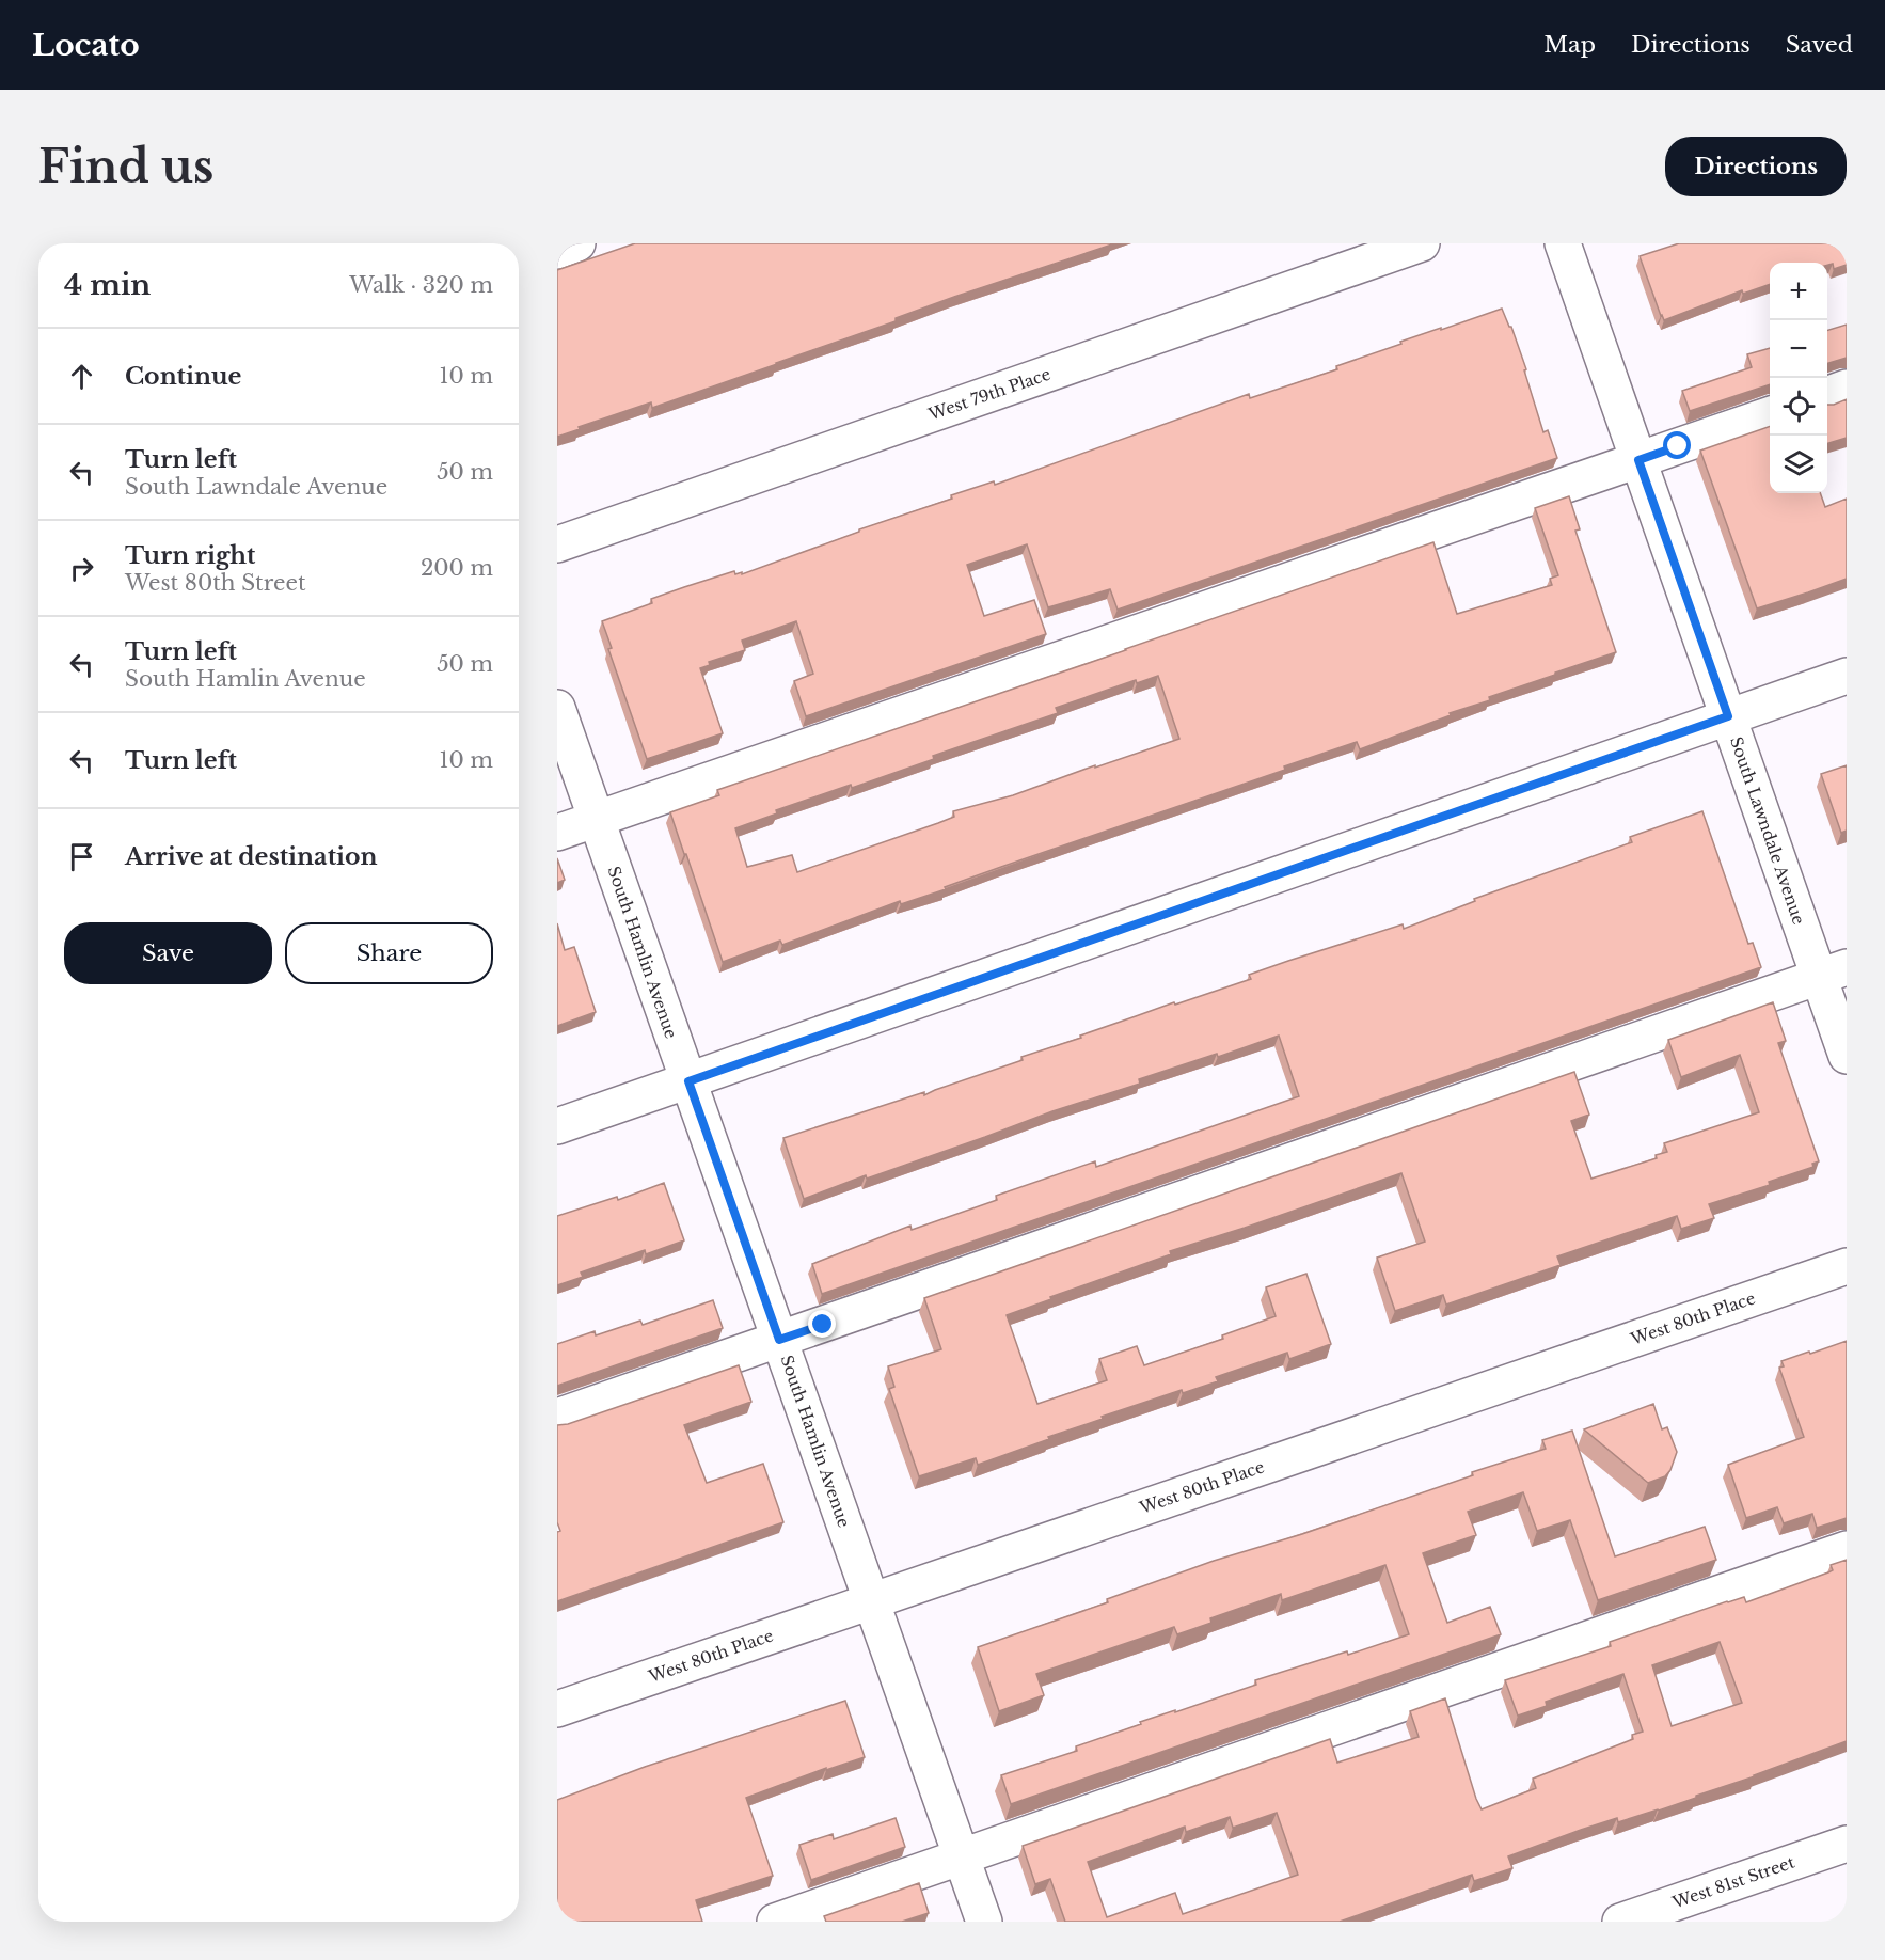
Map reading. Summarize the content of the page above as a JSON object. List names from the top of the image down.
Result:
{
  "streets": {
    "street": [
      "West 79th Place",
      "South Lawndale Avenue",
      "South Hamlin Avenue",
      "West 80th Place",
      "West 81st Street"
    ]
  },
  "crossings": [
    ["South Hamlin Avenue", "West 80th Place"]
  ],
  "page": {
    "header": "Locato",
    "nav": ["Map", "Directions", "Saved"],
    "buttons": [
      "Directions",
      ["Save", "Share"]
    ],
    "title": "Find us",
    "heading": ["4 min", "Walk · 320 m"],
    "map_buttons": ["+", "−"],
    "list": [
      ["Continue", "10 m"],
      ["Turn left", "South Lawndale Avenue", "50 m"],
      ["Turn right", "West 80th Street", "200 m"],
      ["Turn left", "South Hamlin Avenue", "50 m"],
      ["Turn left", "10 m"],
      "Arrive at destination"
    ]
  }
}
